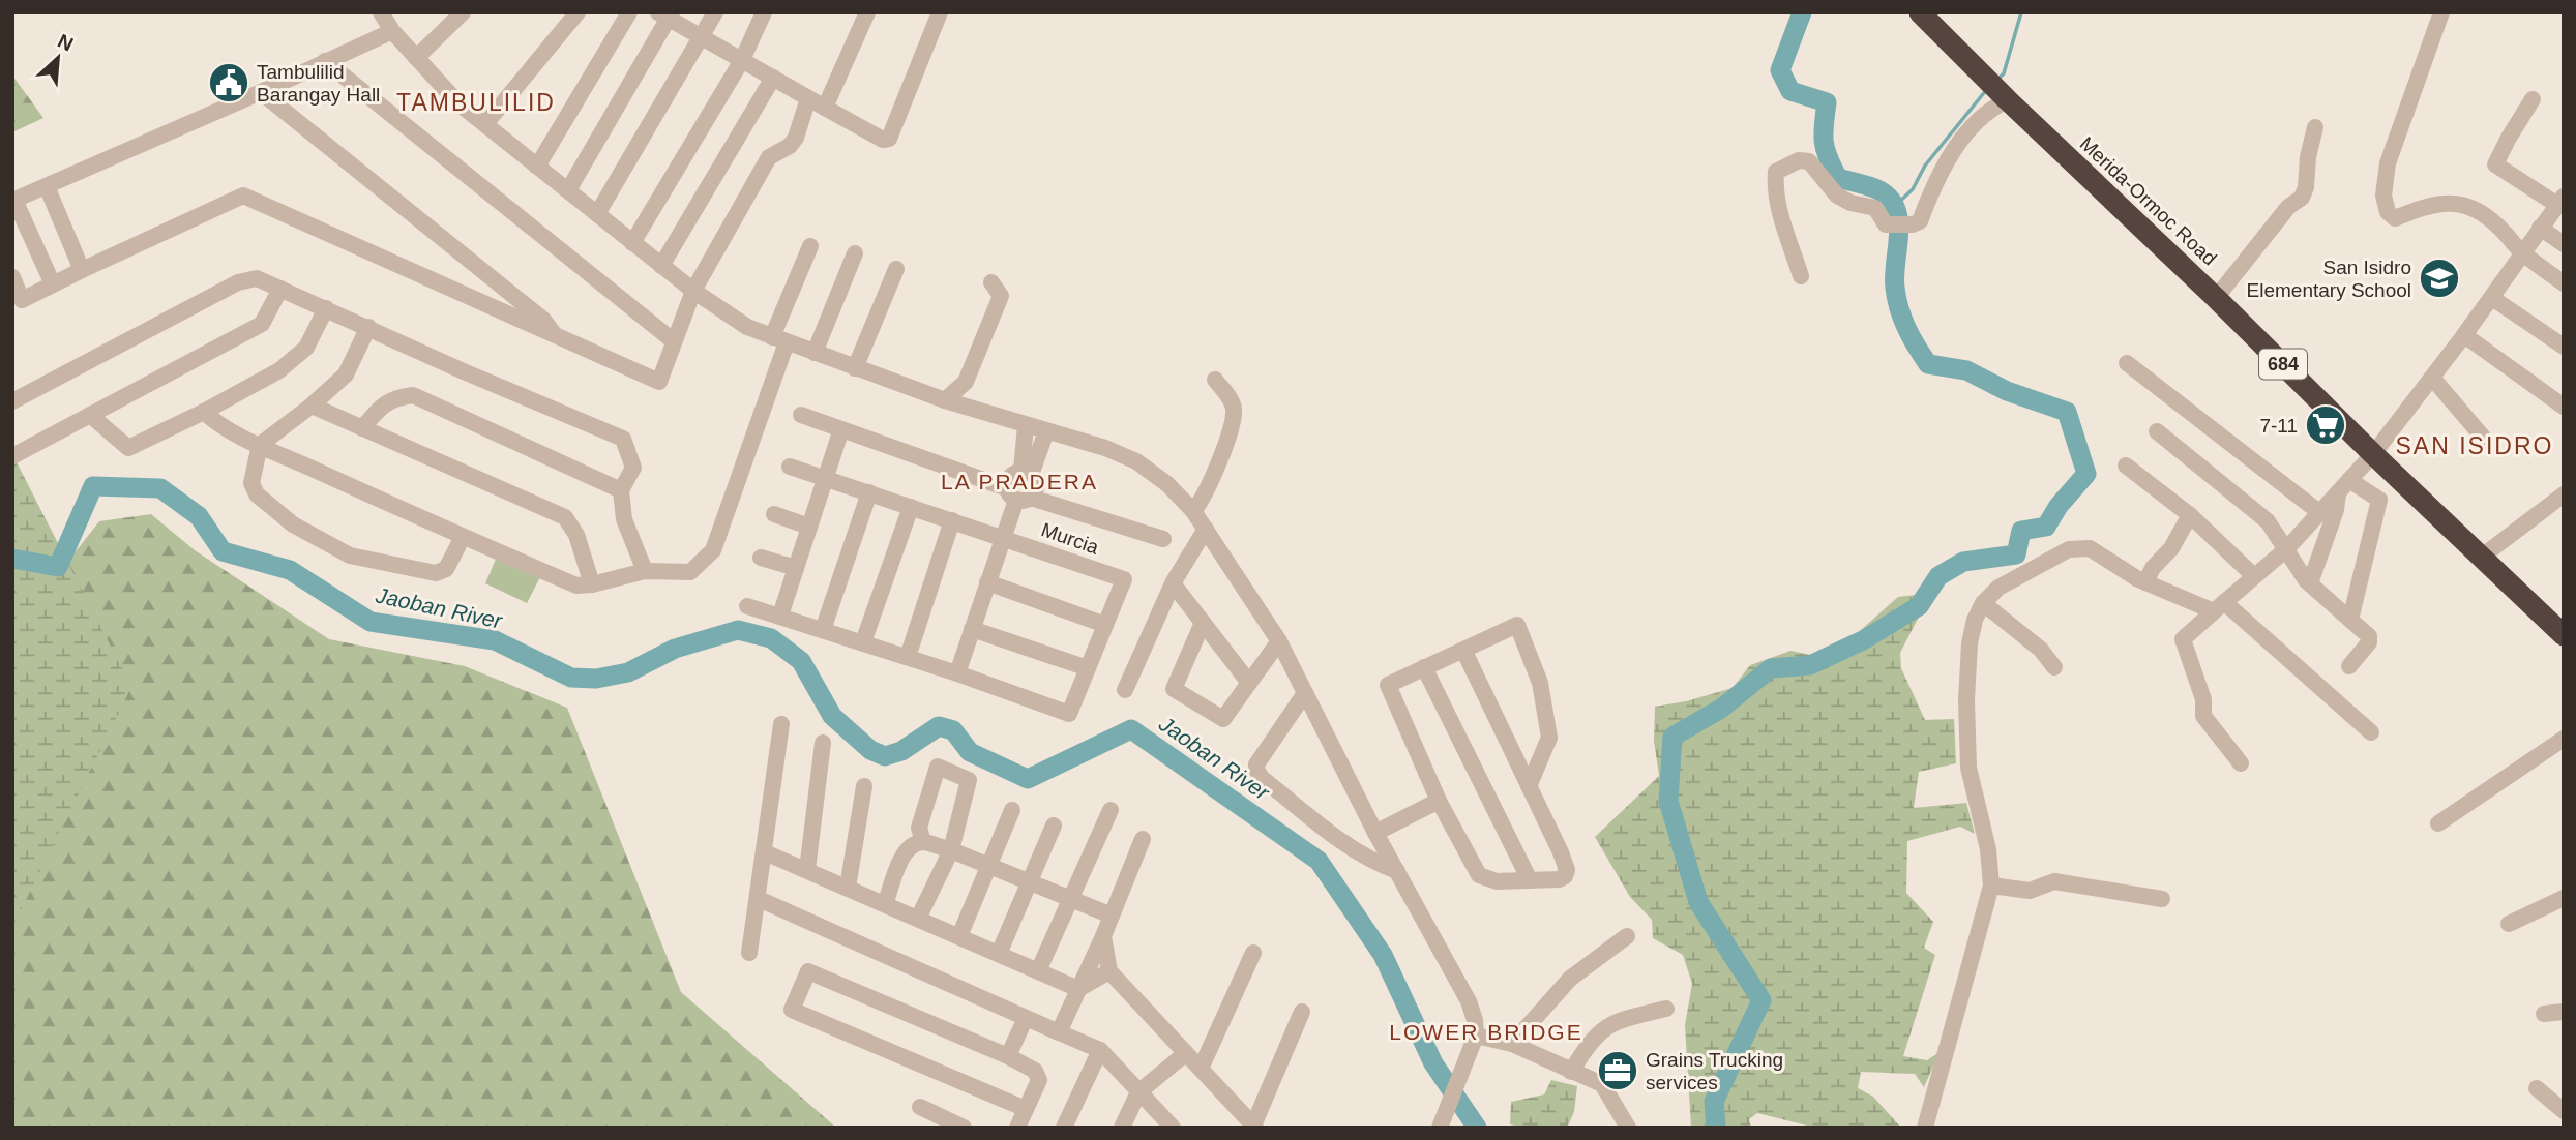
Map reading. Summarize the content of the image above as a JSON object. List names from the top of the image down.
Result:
{
  "streets": {
    "highway": ["Merida-Ormoc Road", "684"],
    "street": ["Murcia"]
  },
  "districts": [
    "TAMBULILID",
    "SAN ISIDRO",
    "LA PRADERA",
    "LOWER BRIDGE"
  ],
  "water": ["Jaoban River"],
  "places": {
    "public building": ["Tambulilid Barangay Hall"],
    "school or university": ["San Isidro Elementary School"],
    "supermarket": ["7-11"],
    "office": ["Grains Trucking services"]
  },
  "north": "top right"
}
